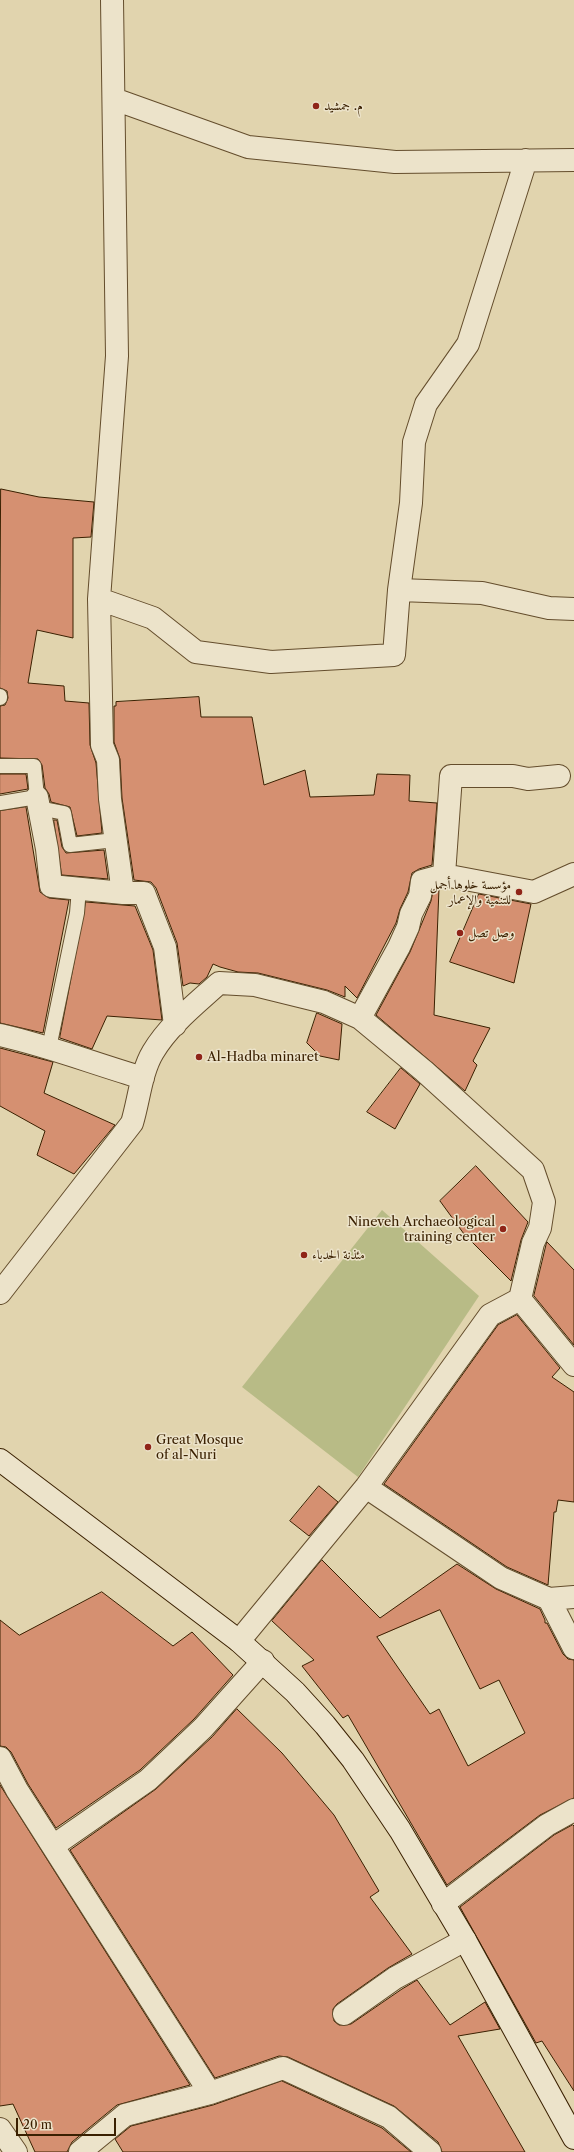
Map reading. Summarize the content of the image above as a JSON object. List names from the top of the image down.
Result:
{
  "places": [
    "م. جمشيد",
    "مؤسسة خلوها أجمل للتنمية والإعمار",
    "وصل تصل",
    "Al-Hadba minaret",
    "Nineveh Archaeological training center",
    "مئذنة الحدباء",
    "Great Mosque of al-Nuri"
  ],
  "scale_bar": "20 m"
}
